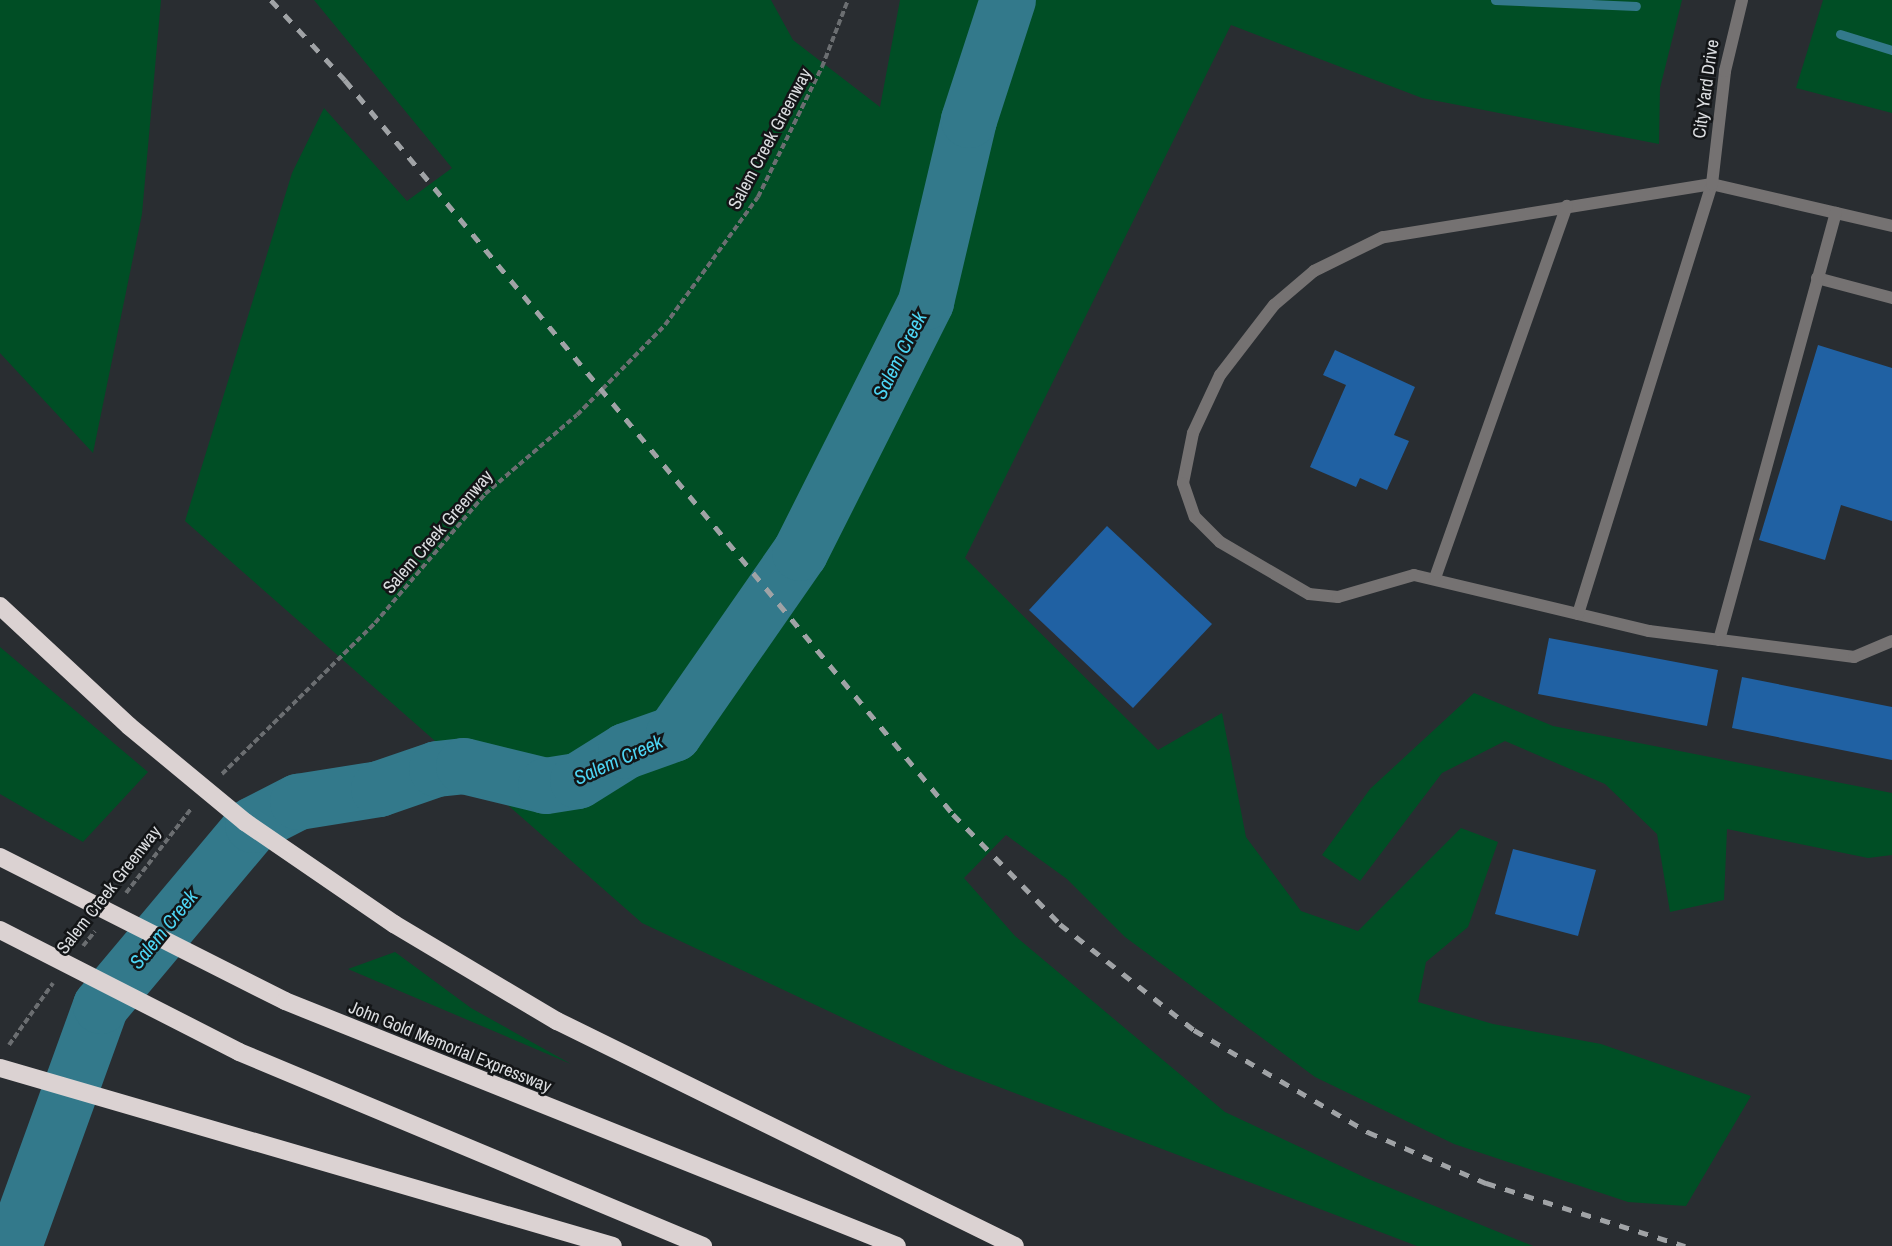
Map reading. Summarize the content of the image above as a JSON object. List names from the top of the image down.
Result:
{
  "streets": {
    "highway": ["John Gold Memorial Expressway"],
    "street": ["City Yard Drive"],
    "path": ["Salem Creek Greenway"]
  },
  "water": ["Salem Creek"]
}
